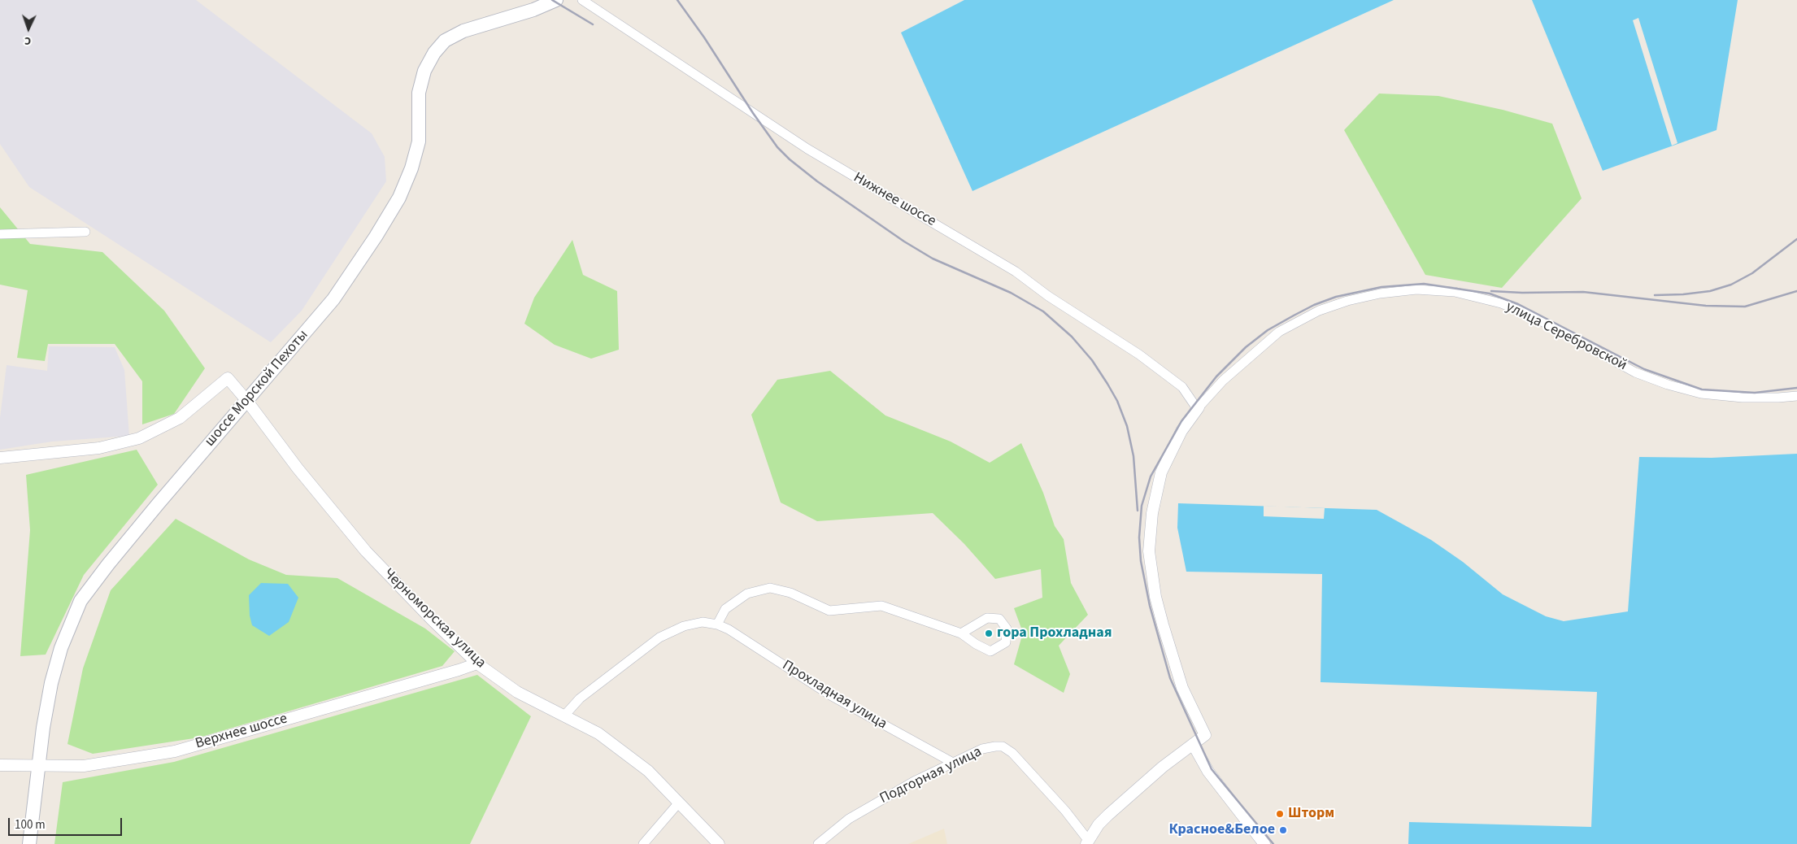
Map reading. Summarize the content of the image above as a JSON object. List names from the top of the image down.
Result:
{
  "streets": {
    "main road": ["шоссе Морской Пехоты"],
    "street": [
      "Нижнее шоссе",
      "улица Серебровской",
      "Черноморская улица",
      "Прохладная улица",
      "Верхнее шоссе",
      "Подгорная улица"
    ]
  },
  "crossings": [
    ["Нижнее шоссе", "улица Серебровской"],
    ["шоссе Морской Пехоты", "Черноморская улица"],
    ["шоссе Морской Пехоты", "Верхнее шоссе"],
    ["Черноморская улица", "Верхнее шоссе"],
    ["Прохладная улица", "Подгорная улица"]
  ],
  "places": ["гора Прохладная", "Шторм", "Красное&Белое"],
  "scale_bar": "100 m",
  "north": "bottom"
}
